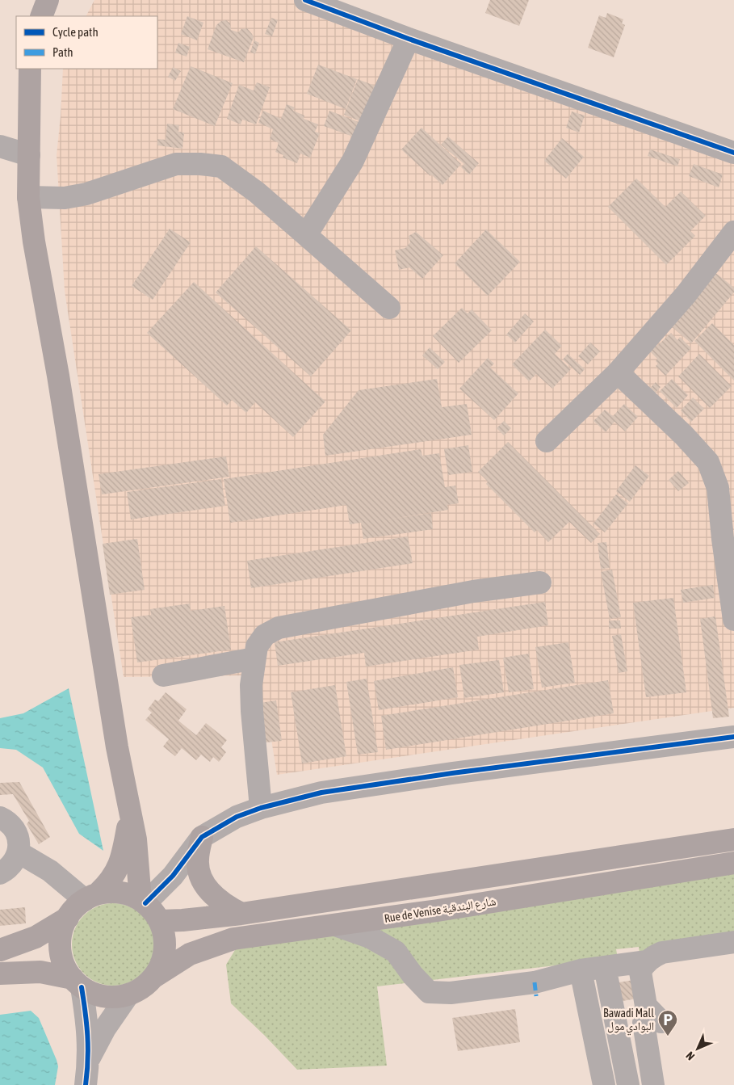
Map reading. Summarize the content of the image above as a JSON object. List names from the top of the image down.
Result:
{
  "streets": {
    "main road": ["Rue de Venise شارع البندقية"]
  },
  "places": {
    "parking": ["Bawadi Mall البوادي مول"]
  },
  "legend": ["Cycle path", "Path"],
  "north": "bottom left"
}
